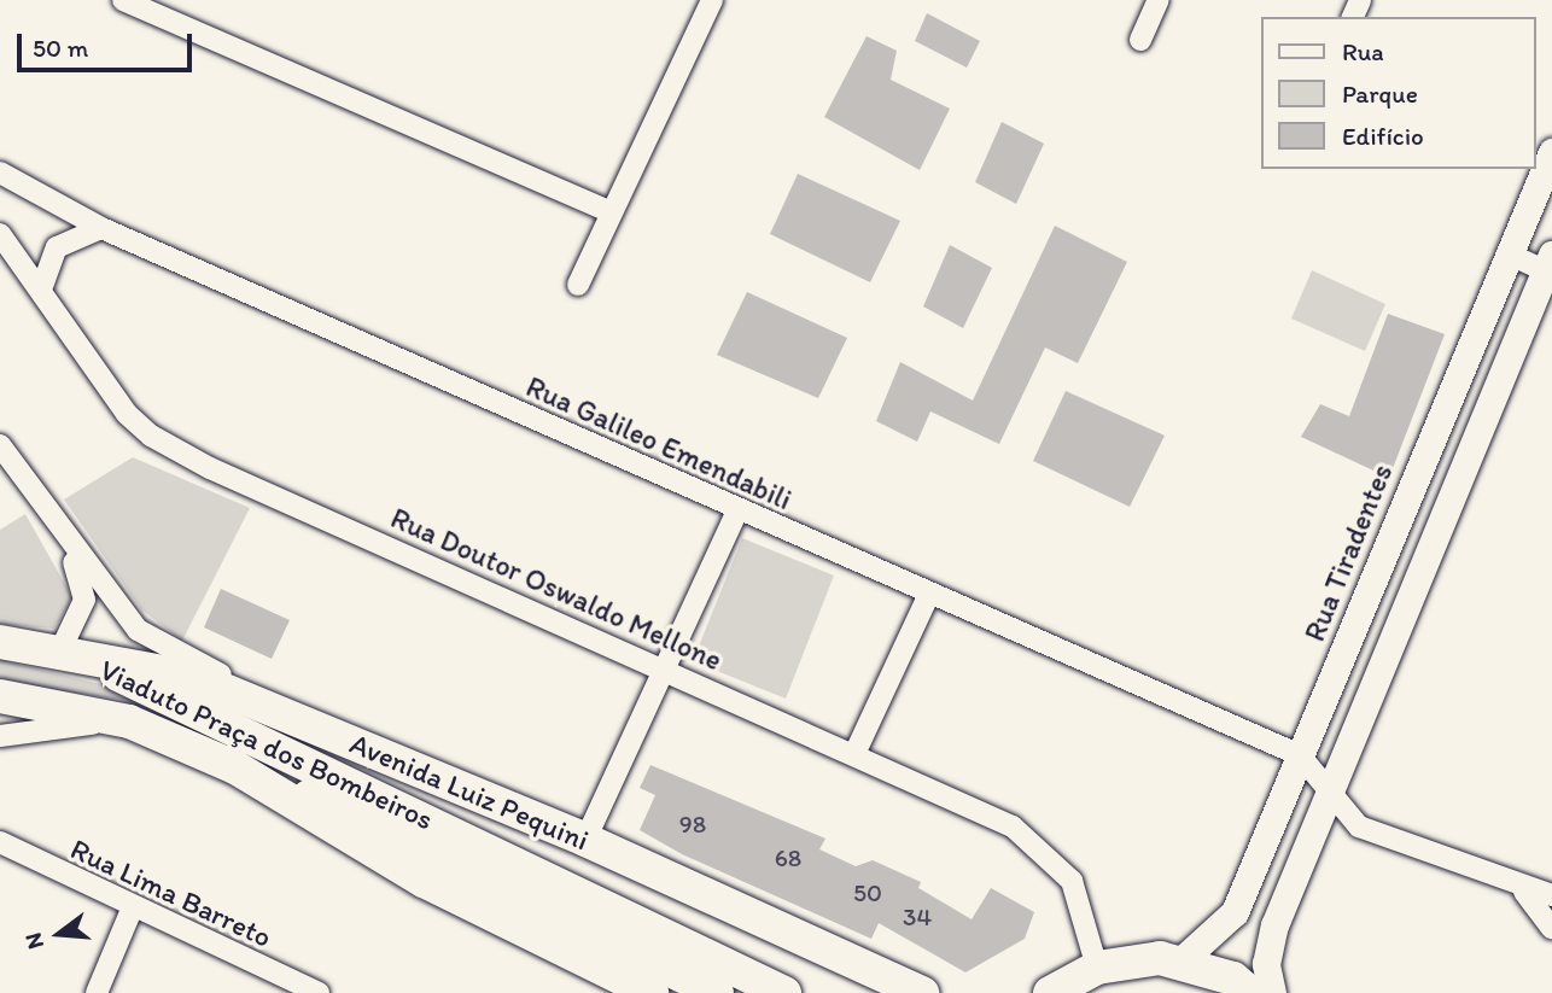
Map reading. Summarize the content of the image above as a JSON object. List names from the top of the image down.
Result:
{
  "streets": {
    "main road": ["Viaduto Praça dos Bombeiros", "Avenida Luiz Pequini"],
    "street": [
      "Rua Galileo Emendabili",
      "Rua Tiradentes",
      "Rua Doutor Oswaldo Mellone",
      "Rua Lima Barreto"
    ]
  },
  "crossings": [
    ["Rua Galileo Emendabili", "Rua Tiradentes"],
    ["Viaduto Praça dos Bombeiros", "Avenida Luiz Pequini"]
  ],
  "house_numbers": [
    "98",
    "68",
    "50",
    "34"
  ],
  "legend": ["Rua", "Parque", "Edifício"],
  "scale_bar": "50 m",
  "north": "left"
}
